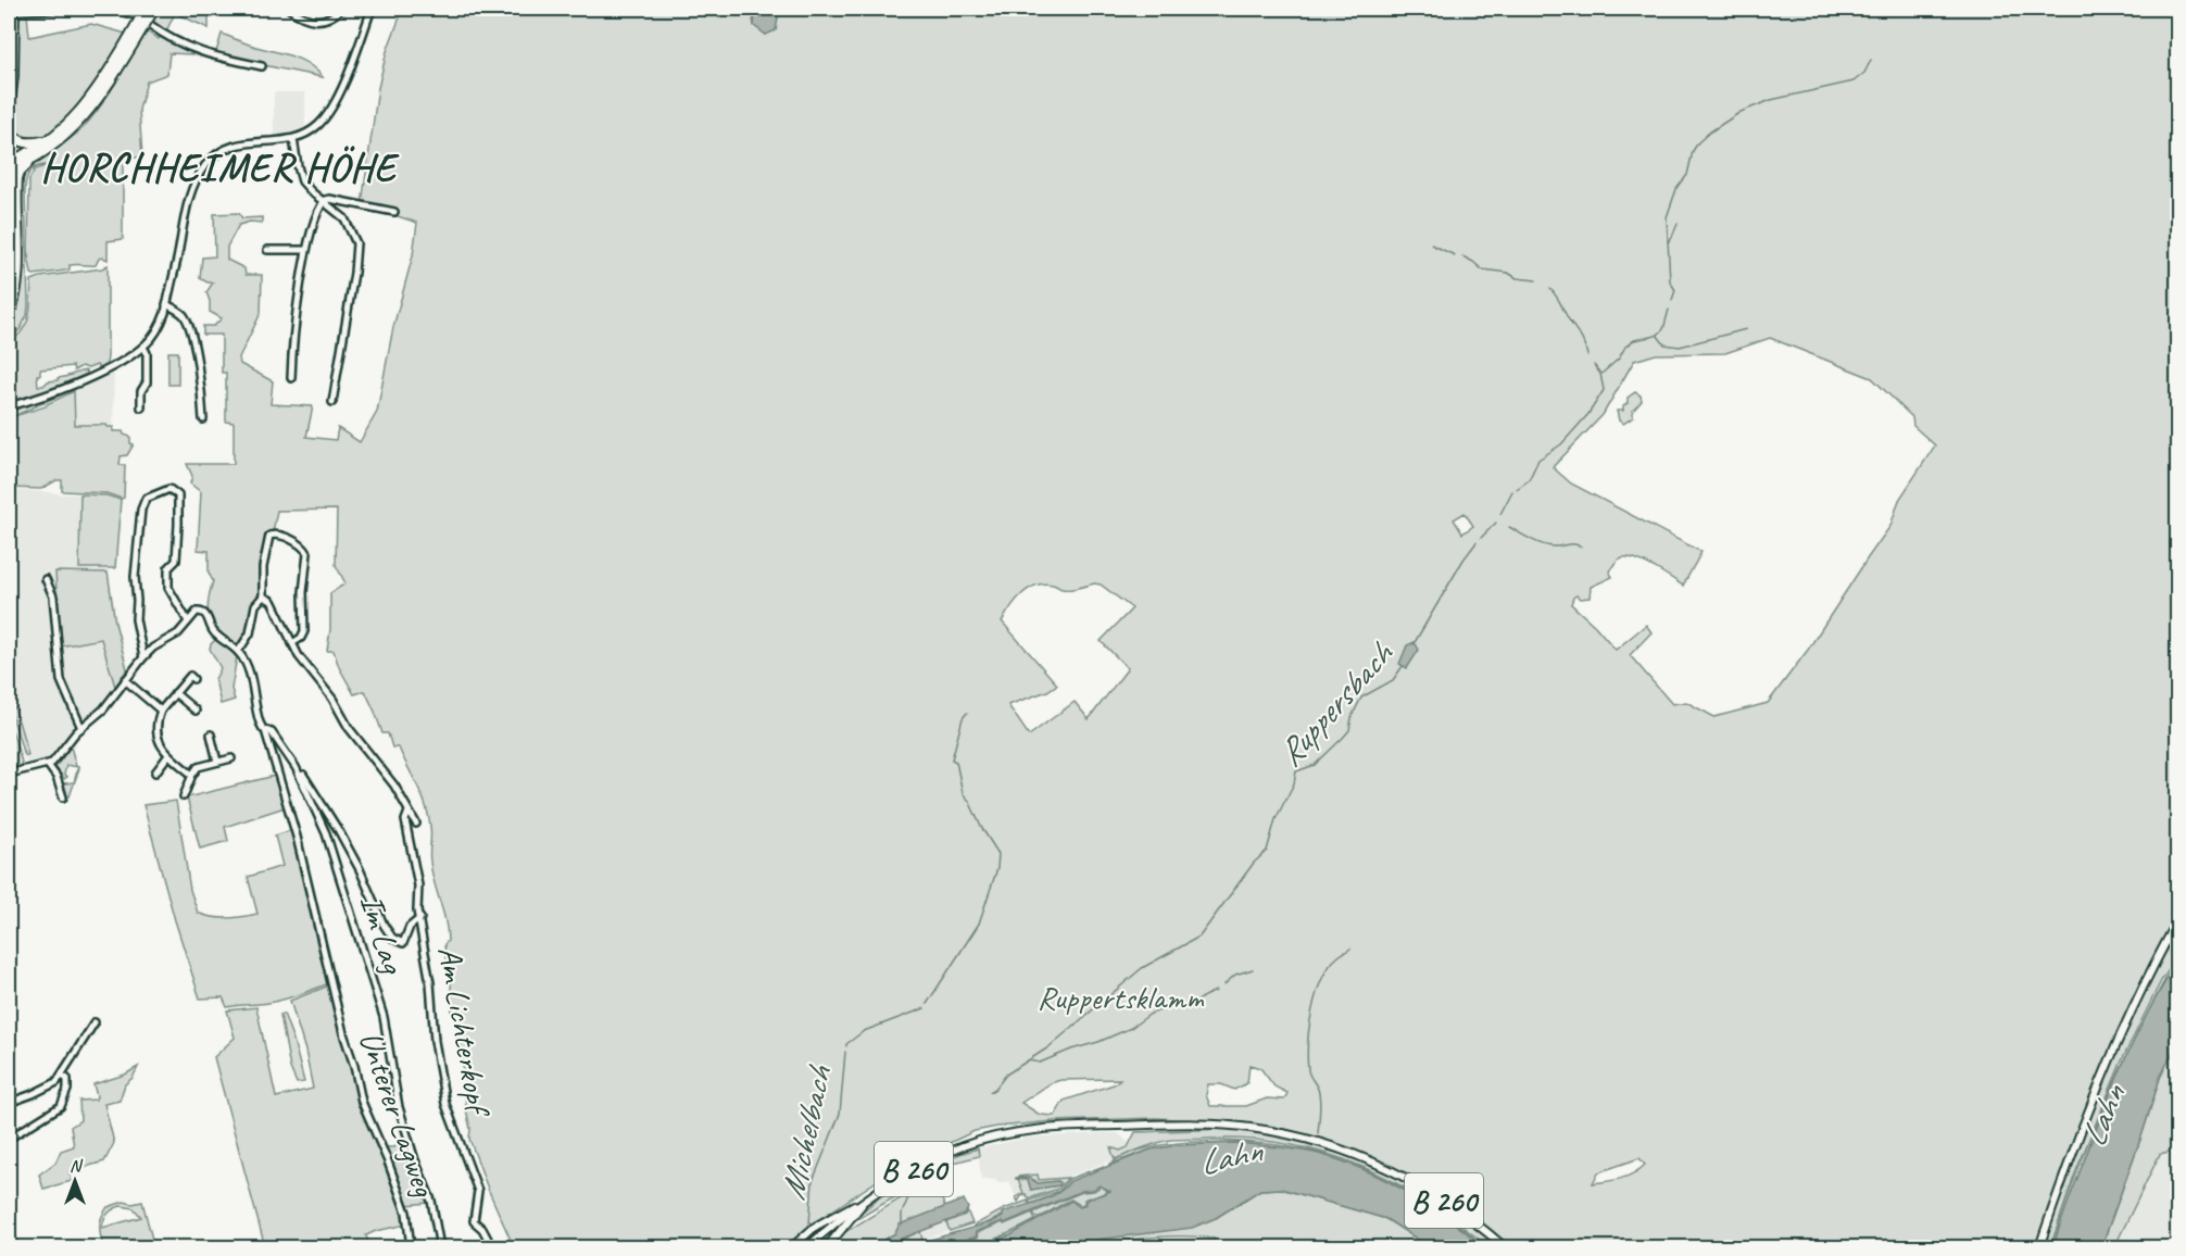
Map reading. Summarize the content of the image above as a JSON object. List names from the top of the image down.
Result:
{
  "streets": {
    "main road": ["B 260"],
    "street": ["Im Lag", "Am Lichterkopf", "Unterer Lagweg"]
  },
  "crossings": [
    ["Im Lag", "Unterer Lagweg"]
  ],
  "districts": ["HORCHHEIMER HÖHE"],
  "water": ["Ruppersbach", "Lahn", "Michelbach"],
  "parks": ["Ruppertsklamm"],
  "north": "top"
}
